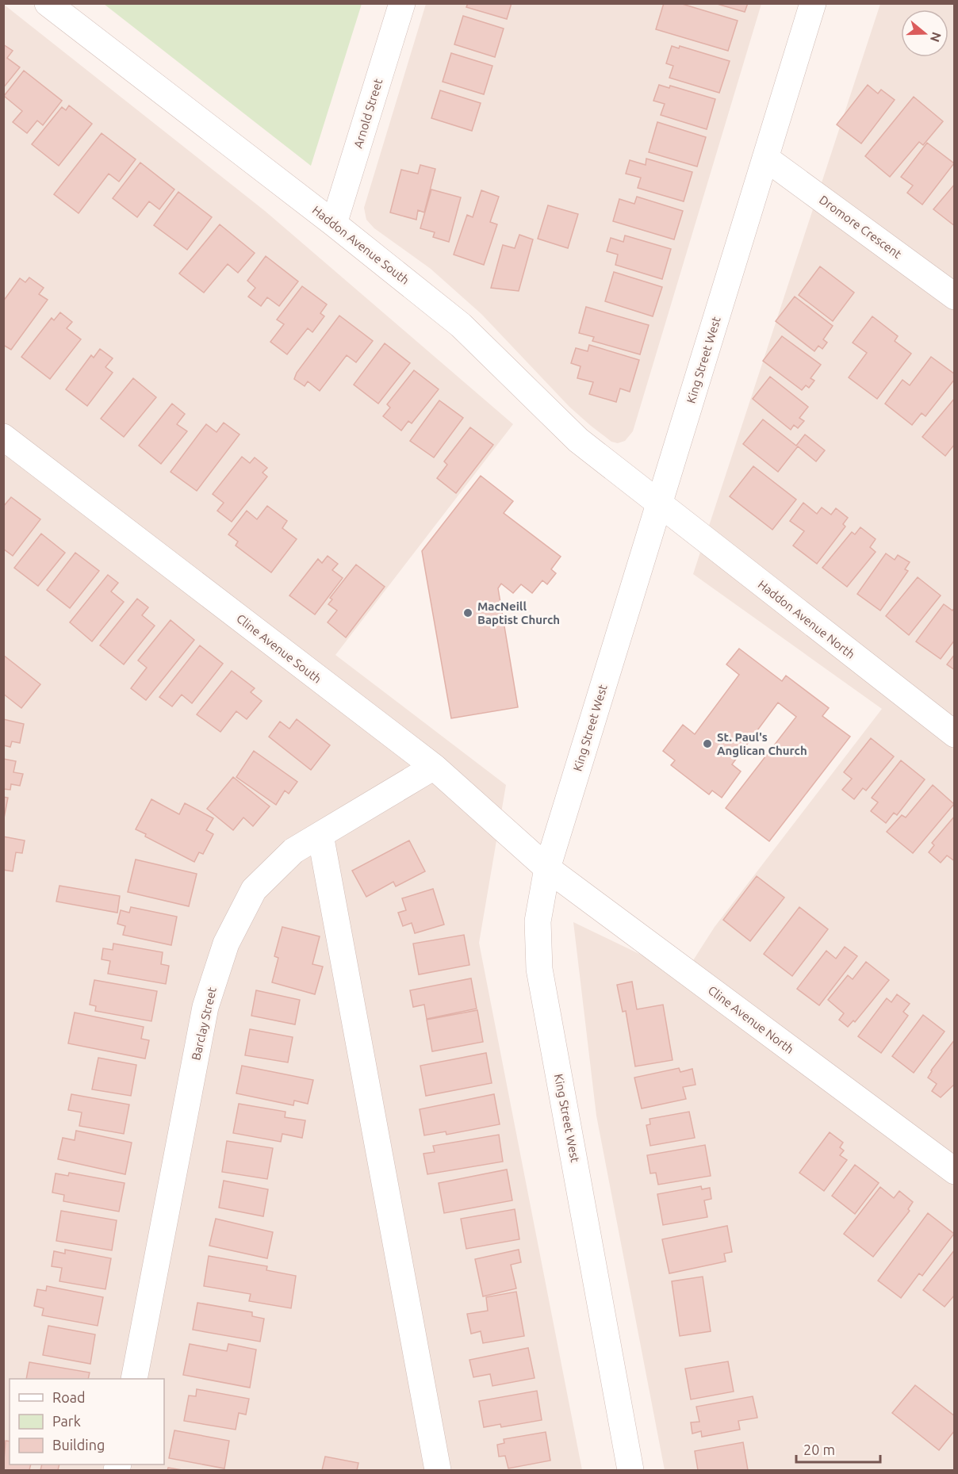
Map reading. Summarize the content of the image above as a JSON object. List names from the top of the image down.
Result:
{
  "streets": {
    "street": [
      "Arnold Street",
      "Dromore Crescent",
      "Haddon Avenue South",
      "King Street West",
      "Haddon Avenue North",
      "Cline Avenue South",
      "Cline Avenue North",
      "Barclay Street"
    ]
  },
  "crossings": [
    ["Arnold Street", "Haddon Avenue South"],
    ["Dromore Crescent", "King Street West"],
    ["Haddon Avenue South", "King Street West"],
    ["Haddon Avenue South", "Haddon Avenue North"],
    ["King Street West", "Haddon Avenue North"],
    ["King Street West", "Cline Avenue South"],
    ["King Street West", "Cline Avenue North"],
    ["Cline Avenue South", "Cline Avenue North"],
    ["Cline Avenue South", "Barclay Street"]
  ],
  "places": ["MacNeill Baptist Church", "St. Paul's Anglican Church"],
  "legend": ["Road", "Park", "Building"],
  "scale_bar": "20 m",
  "north": "right"
}
